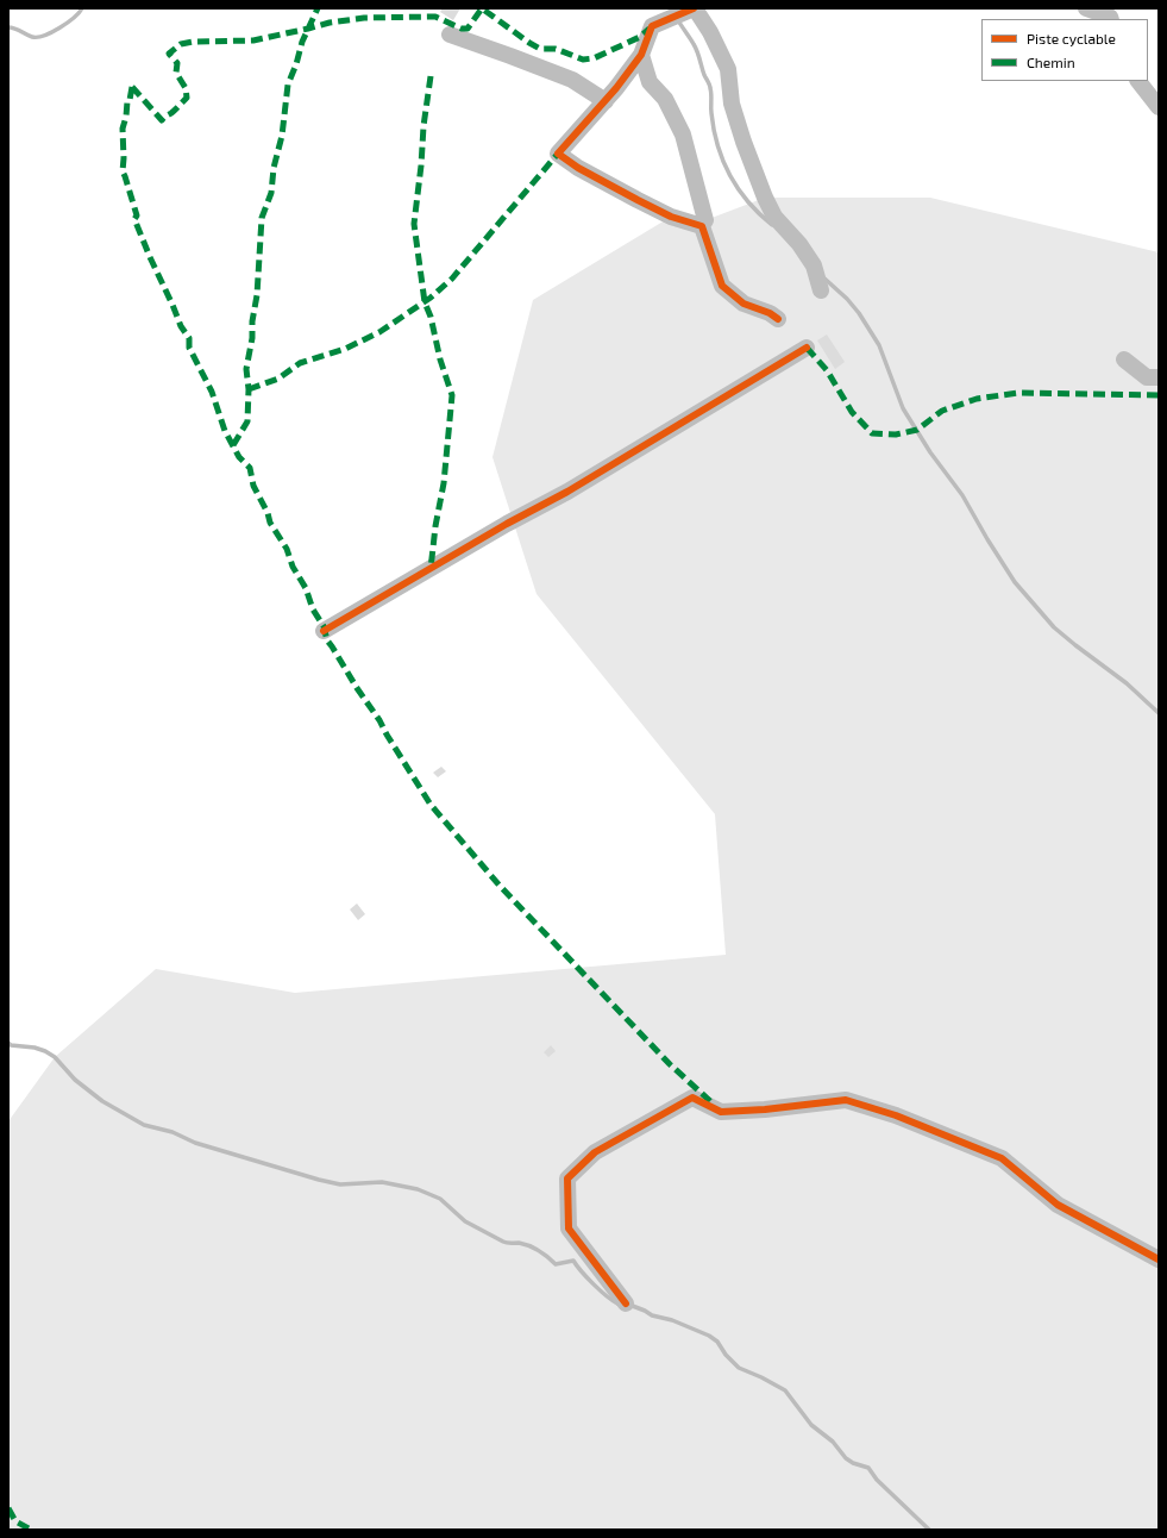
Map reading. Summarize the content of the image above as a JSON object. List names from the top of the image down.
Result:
{
  "legend": ["Piste cyclable", "Chemin"]
}
